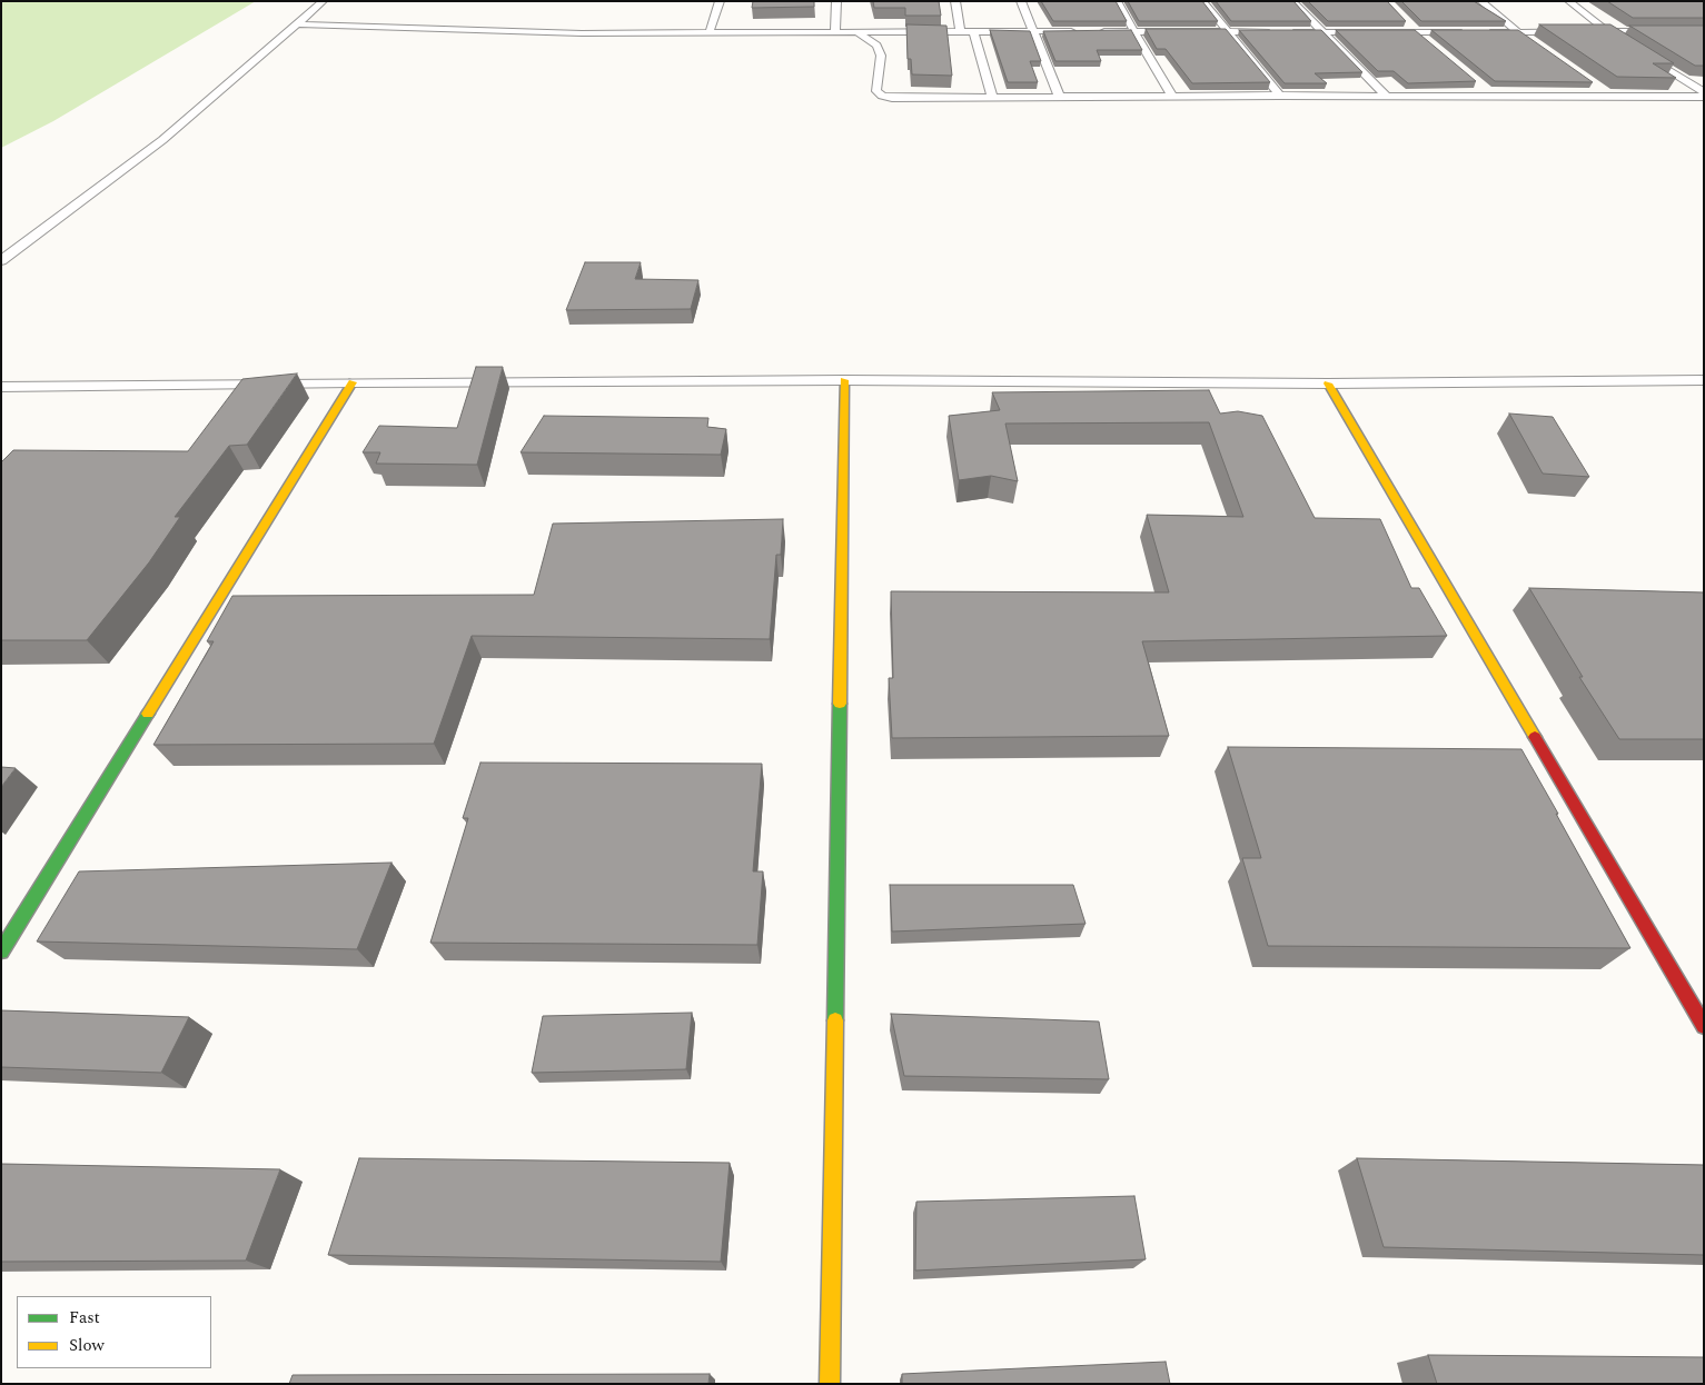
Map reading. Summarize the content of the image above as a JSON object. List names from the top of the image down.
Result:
{
  "legend": ["Fast", "Slow"]
}
